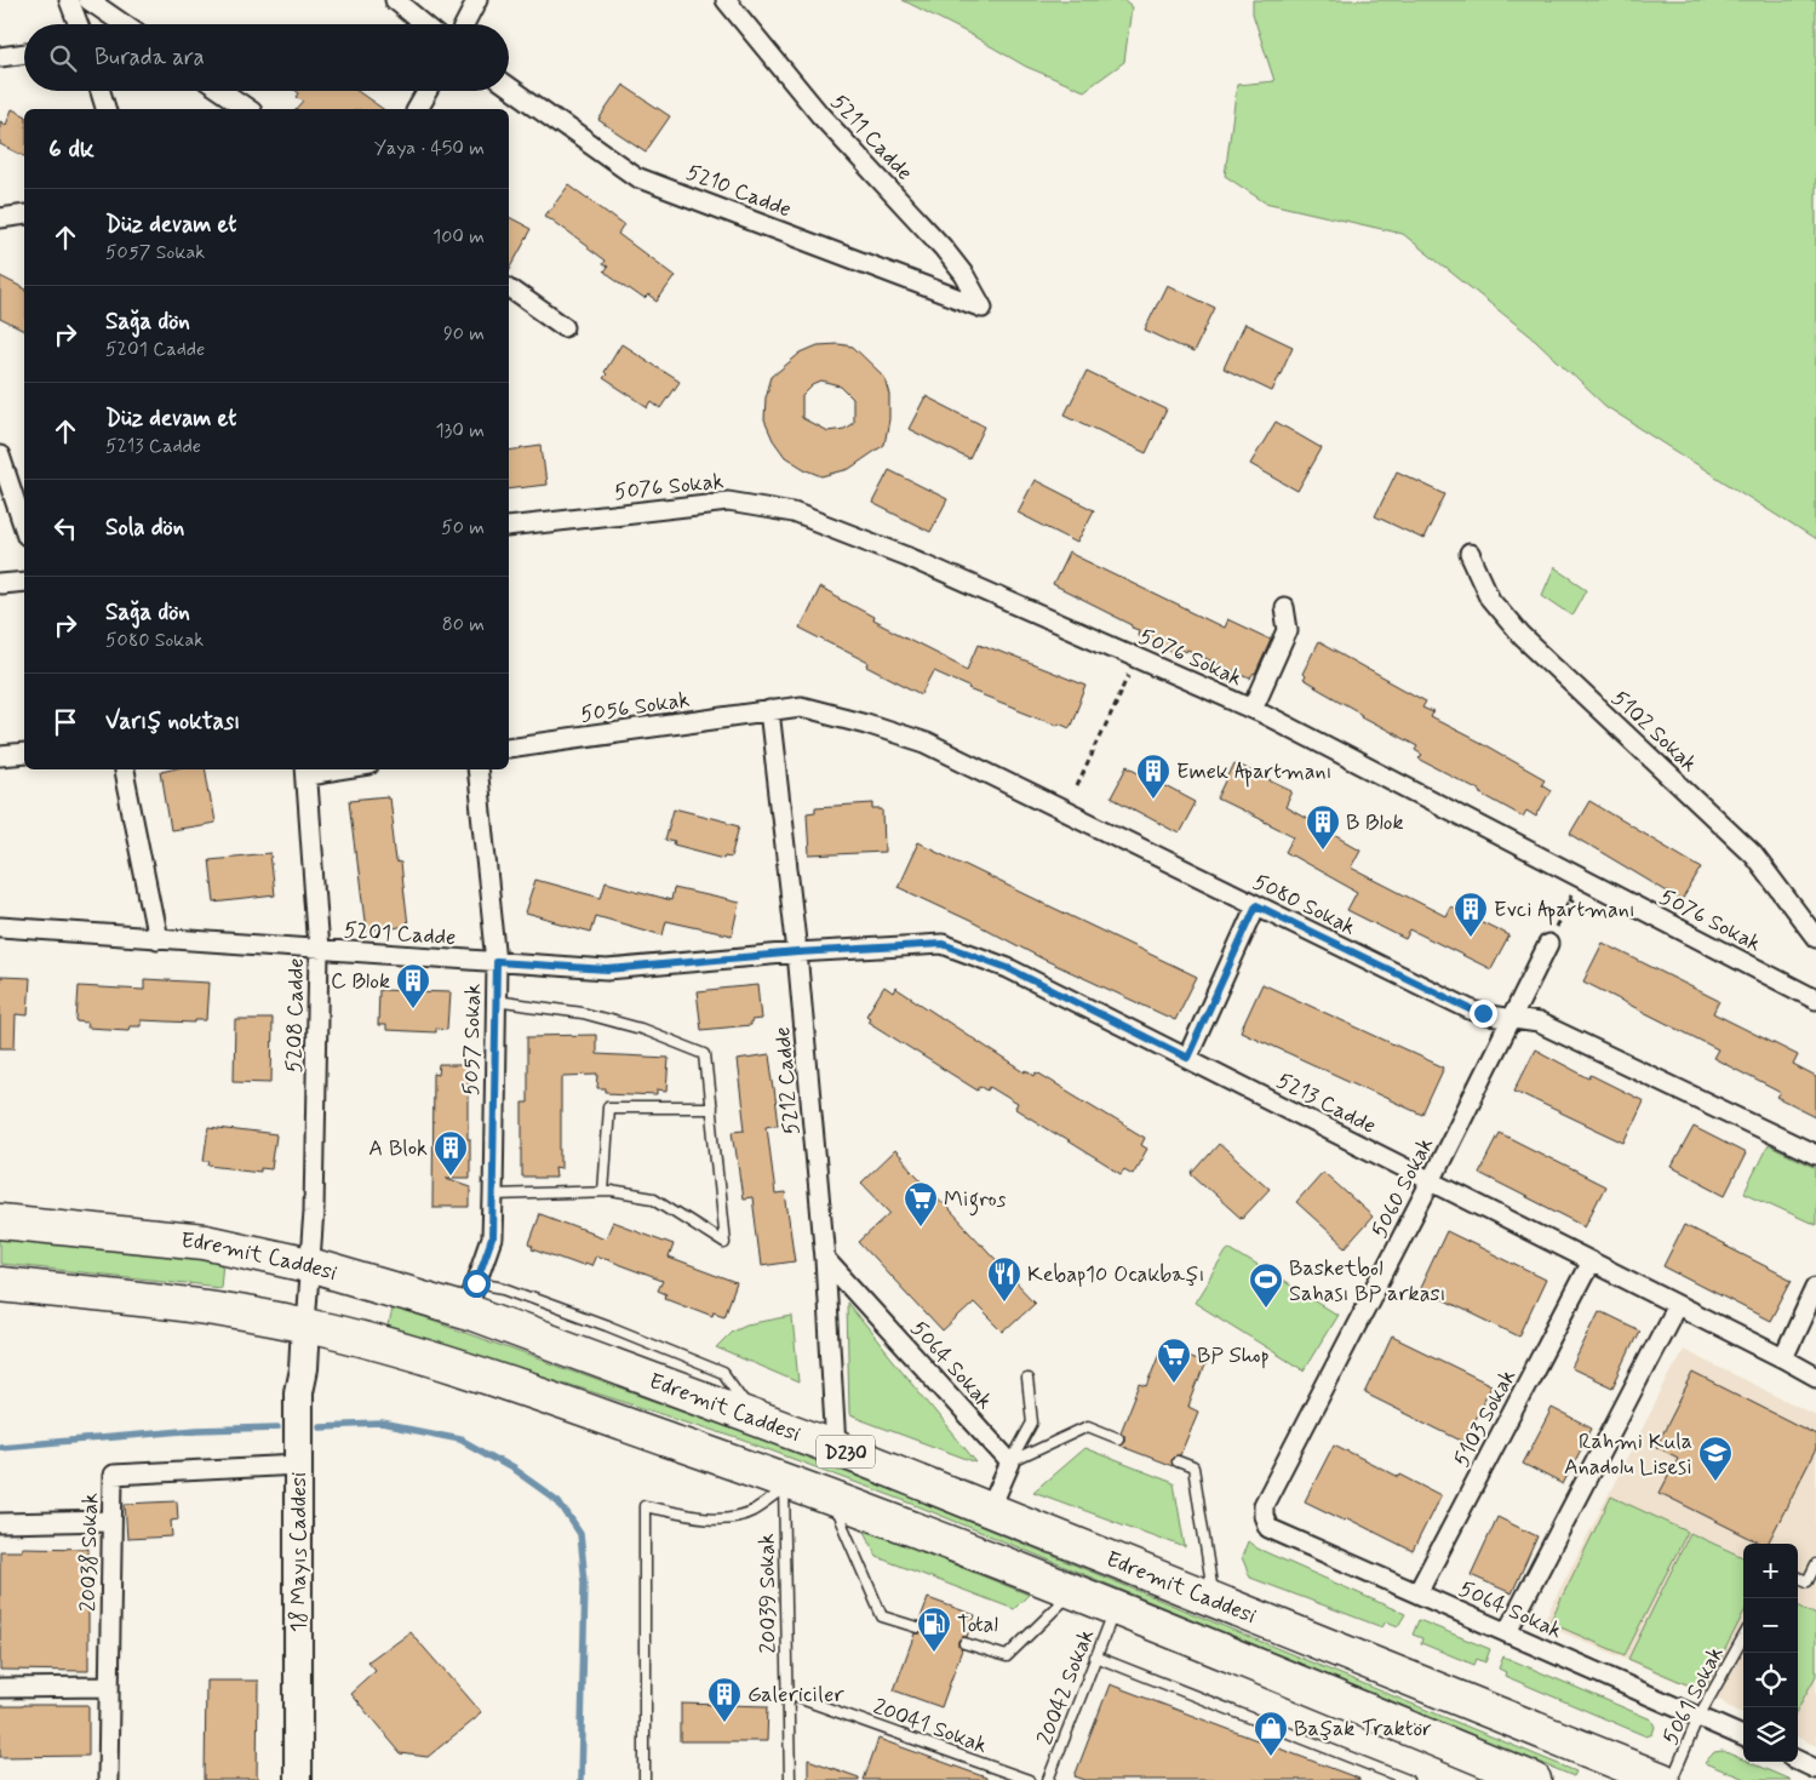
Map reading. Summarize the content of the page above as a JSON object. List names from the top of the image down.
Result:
{
  "streets": {
    "highway": ["Edremit Caddesi", "D230"],
    "main road": ["18 Mayıs Caddesi"],
    "street": [
      "5211 Cadde",
      "5210 Cadde",
      "5076 Sokak",
      "5056 Sokak",
      "5102 Sokak",
      "5080 Sokak",
      "5201 Cadde",
      "5208 Cadde",
      "5057 Sokak",
      "5212 Cadde",
      "5213 Cadde",
      "5060 Sokak",
      "5064 Sokak",
      "5103 Sokak",
      "20038 Sokak"
    ],
    "lane": [
      "20039 Sokak",
      "20042 Sokak",
      "5061 Sokak",
      "20041 Sokak"
    ]
  },
  "crossings": [
    ["5211 Cadde", "5210 Cadde"],
    ["5056 Sokak", "5080 Sokak"],
    ["5056 Sokak", "5212 Cadde"],
    ["5080 Sokak", "5212 Cadde"],
    ["5080 Sokak", "5060 Sokak"],
    ["5201 Cadde", "5208 Cadde"],
    ["5201 Cadde", "5057 Sokak"],
    ["5201 Cadde", "5212 Cadde"],
    ["5201 Cadde", "5213 Cadde"],
    ["5208 Cadde", "Edremit Caddesi"],
    ["5208 Cadde", "18 Mayıs Caddesi"],
    ["5057 Sokak", "Edremit Caddesi"],
    ["5212 Cadde", "5213 Cadde"],
    ["5212 Cadde", "Edremit Caddesi"],
    ["5212 Cadde", "5064 Sokak"],
    ["5213 Cadde", "5060 Sokak"],
    ["5213 Cadde", "5103 Sokak"],
    ["5060 Sokak", "5064 Sokak"],
    ["Edremit Caddesi", "18 Mayıs Caddesi"],
    ["Edremit Caddesi", "20039 Sokak"],
    ["Edremit Caddesi", "20042 Sokak"],
    ["5064 Sokak", "5103 Sokak"],
    ["5064 Sokak", "5061 Sokak"],
    ["20038 Sokak", "18 Mayıs Caddesi"],
    ["20039 Sokak", "20041 Sokak"]
  ],
  "places": {
    "building": [
      "Emek Apartmanı",
      "B Blok",
      "Evci Apartmanı",
      "C Blok",
      "A Blok",
      "Galericiler"
    ],
    "supermarket": ["Migros", "BP Shop"],
    "restaurant": ["Kebap10 Ocakbaşı"],
    "sports": ["Basketbol Sahası BP arkası"],
    "school or university": ["Rahmi Kula Anadolu Lisesi"],
    "fuel station": ["Total"],
    "shop": ["Başak Traktör"]
  },
  "page": {
    "search": "Burada ara",
    "heading": ["6 dk", "Yaya · 450 m"],
    "list": [
      ["Düz devam et", "5057 Sokak", "100 m"],
      ["Sağa dön", "5201 Cadde", "90 m"],
      ["Düz devam et", "5213 Cadde", "130 m"],
      ["Sola dön", "50 m"],
      ["Sağa dön", "5080 Sokak", "80 m"],
      "Varış noktası"
    ],
    "map_buttons": ["+", "−"]
  }
}
